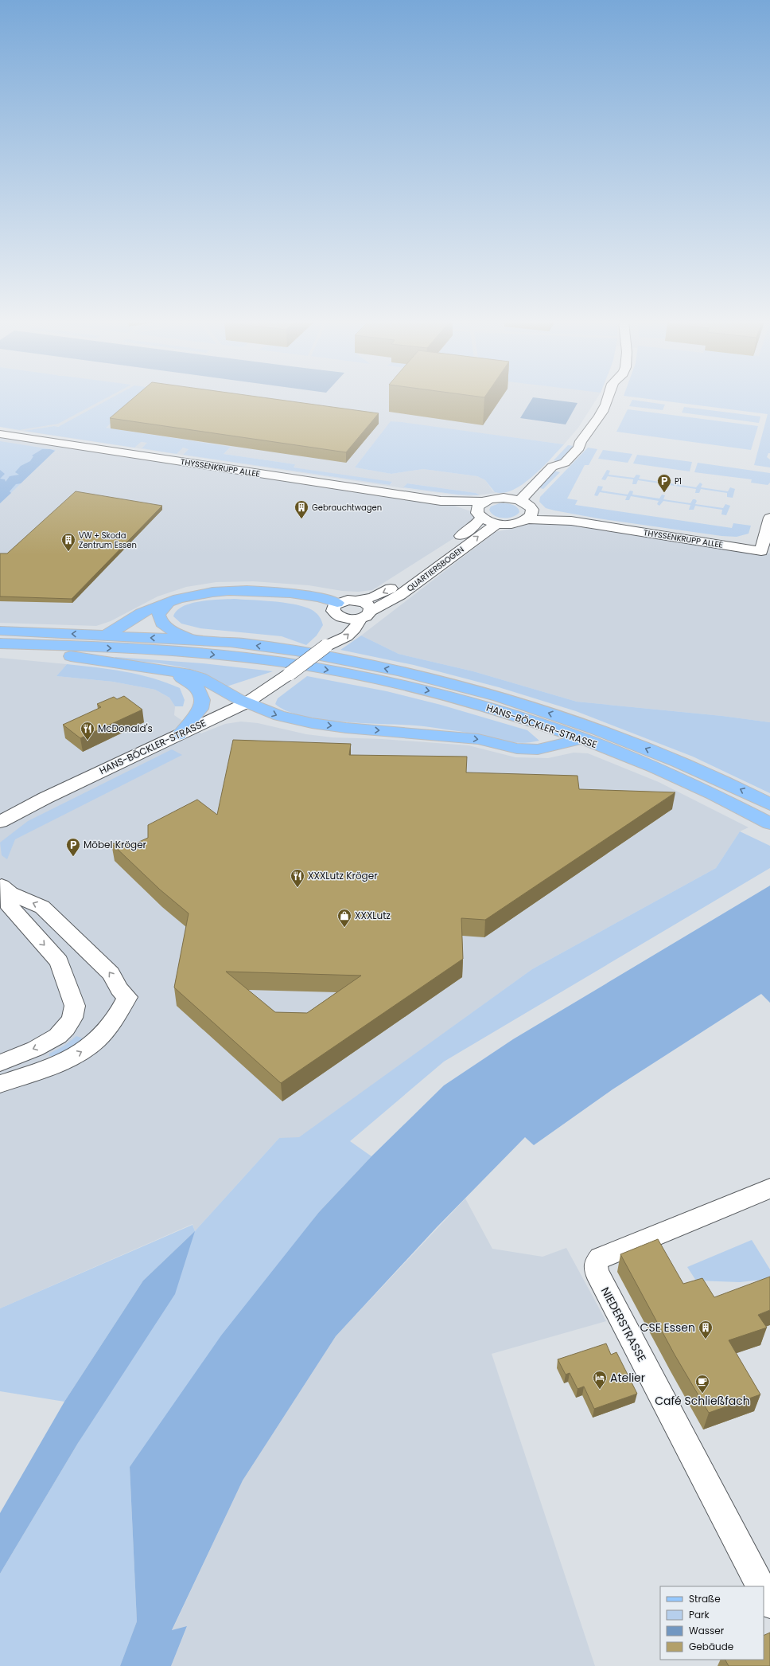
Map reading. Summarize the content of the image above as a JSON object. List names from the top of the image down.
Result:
{
  "streets": {
    "main road": ["HANS-BÖCKLER-STRASSE"],
    "street": ["THYSSENKRUPP ALLEE", "QUARTIERSBOGEN", "NIEDERSTRASSE"]
  },
  "crossings": [
    ["THYSSENKRUPP ALLEE", "QUARTIERSBOGEN"],
    ["QUARTIERSBOGEN", "HANS-BÖCKLER-STRASSE"]
  ],
  "places": {
    "parking": ["P1", "Möbel Kröger"],
    "building": ["Gebrauchtwagen", "VW + Skoda Zentrum Essen", "CSE Essen"],
    "restaurant": ["McDonald's", "XXXLutz Kröger"],
    "shop": ["XXXLutz"],
    "hotel": ["Atelier"],
    "cafe": ["Café Schließfach"]
  },
  "legend": [
    "Straße",
    "Park",
    "Wasser",
    "Gebäude"
  ]
}
